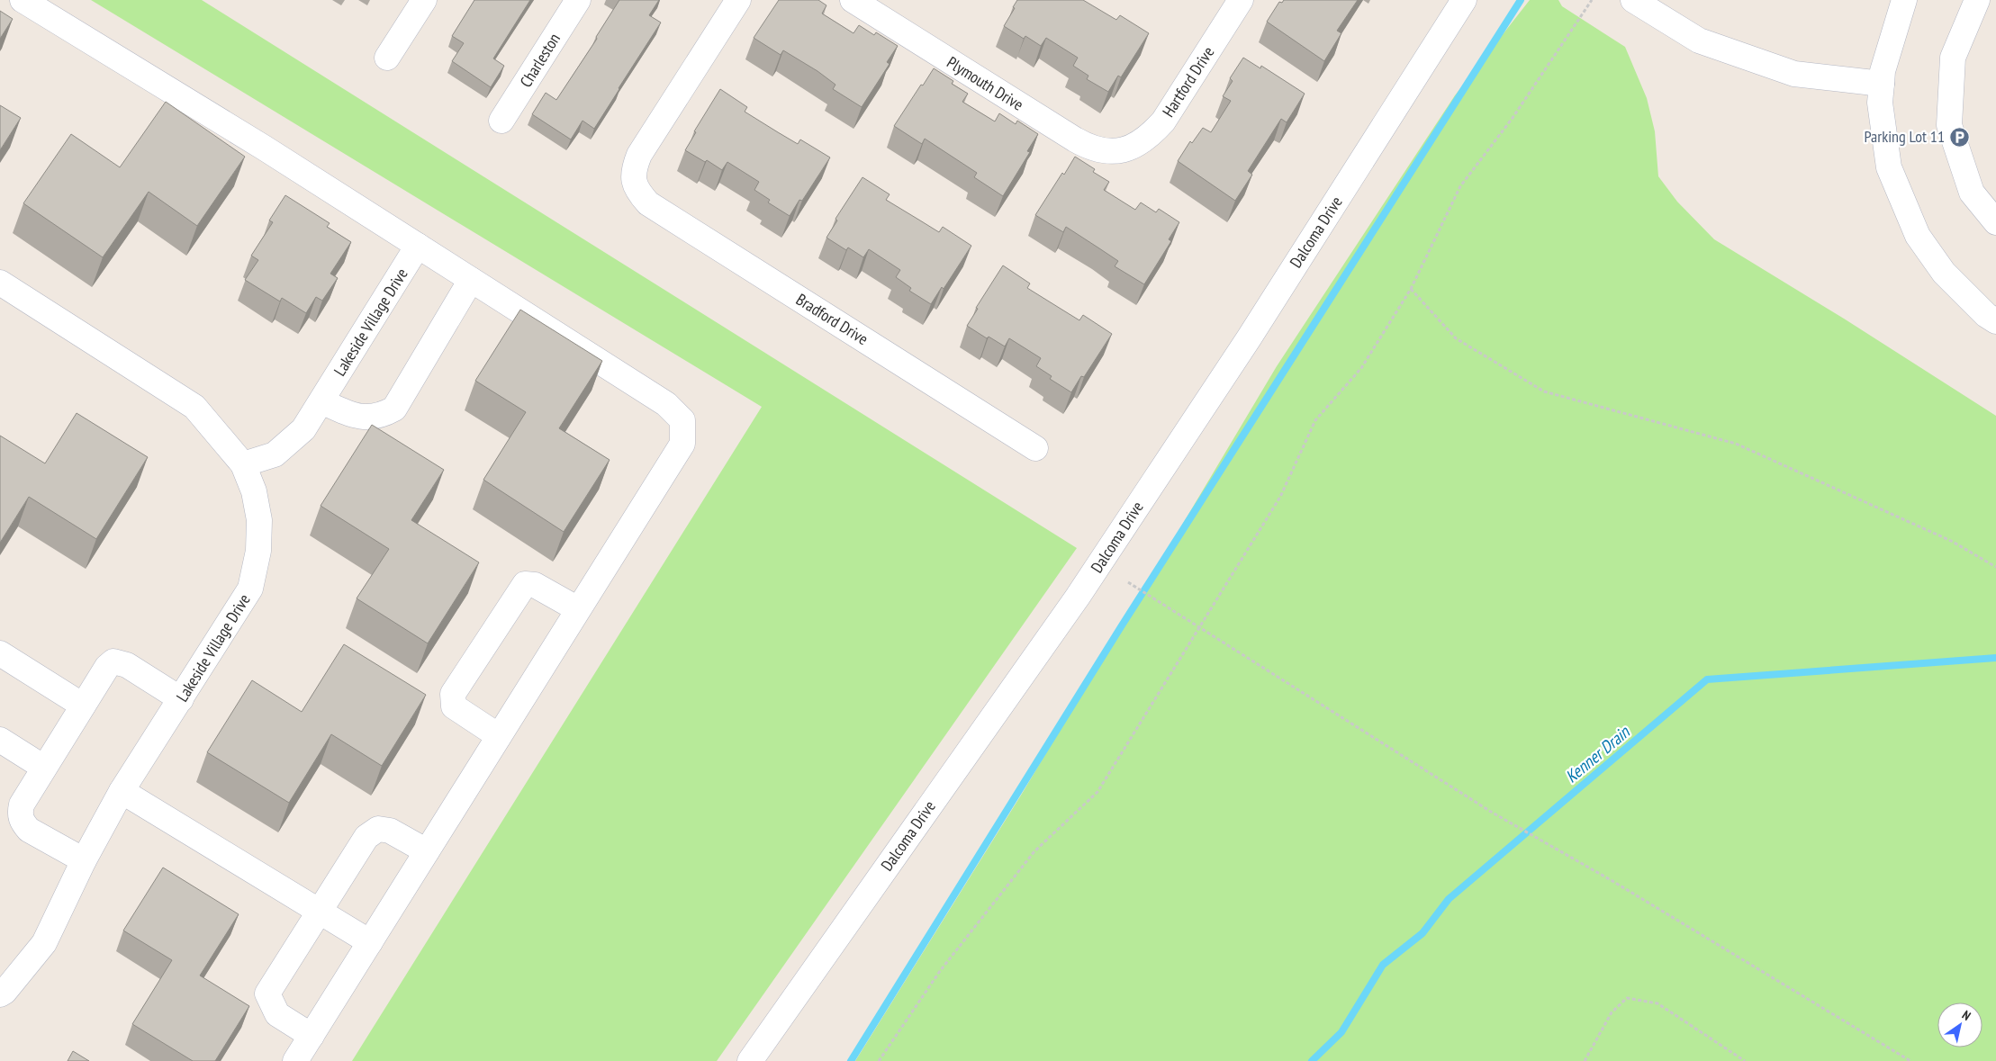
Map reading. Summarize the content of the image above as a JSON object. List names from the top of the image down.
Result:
{
  "streets": {
    "street": [
      "Charleston",
      "Hartford Drive",
      "Plymouth Drive",
      "Dalcoma Drive",
      "Bradford Drive",
      "Lakeside Village Drive"
    ]
  },
  "crossings": [
    ["Hartford Drive", "Plymouth Drive"]
  ],
  "water": ["Kenner Drain"],
  "places": {
    "parking": ["Parking Lot 11"]
  },
  "north": "top right"
}
